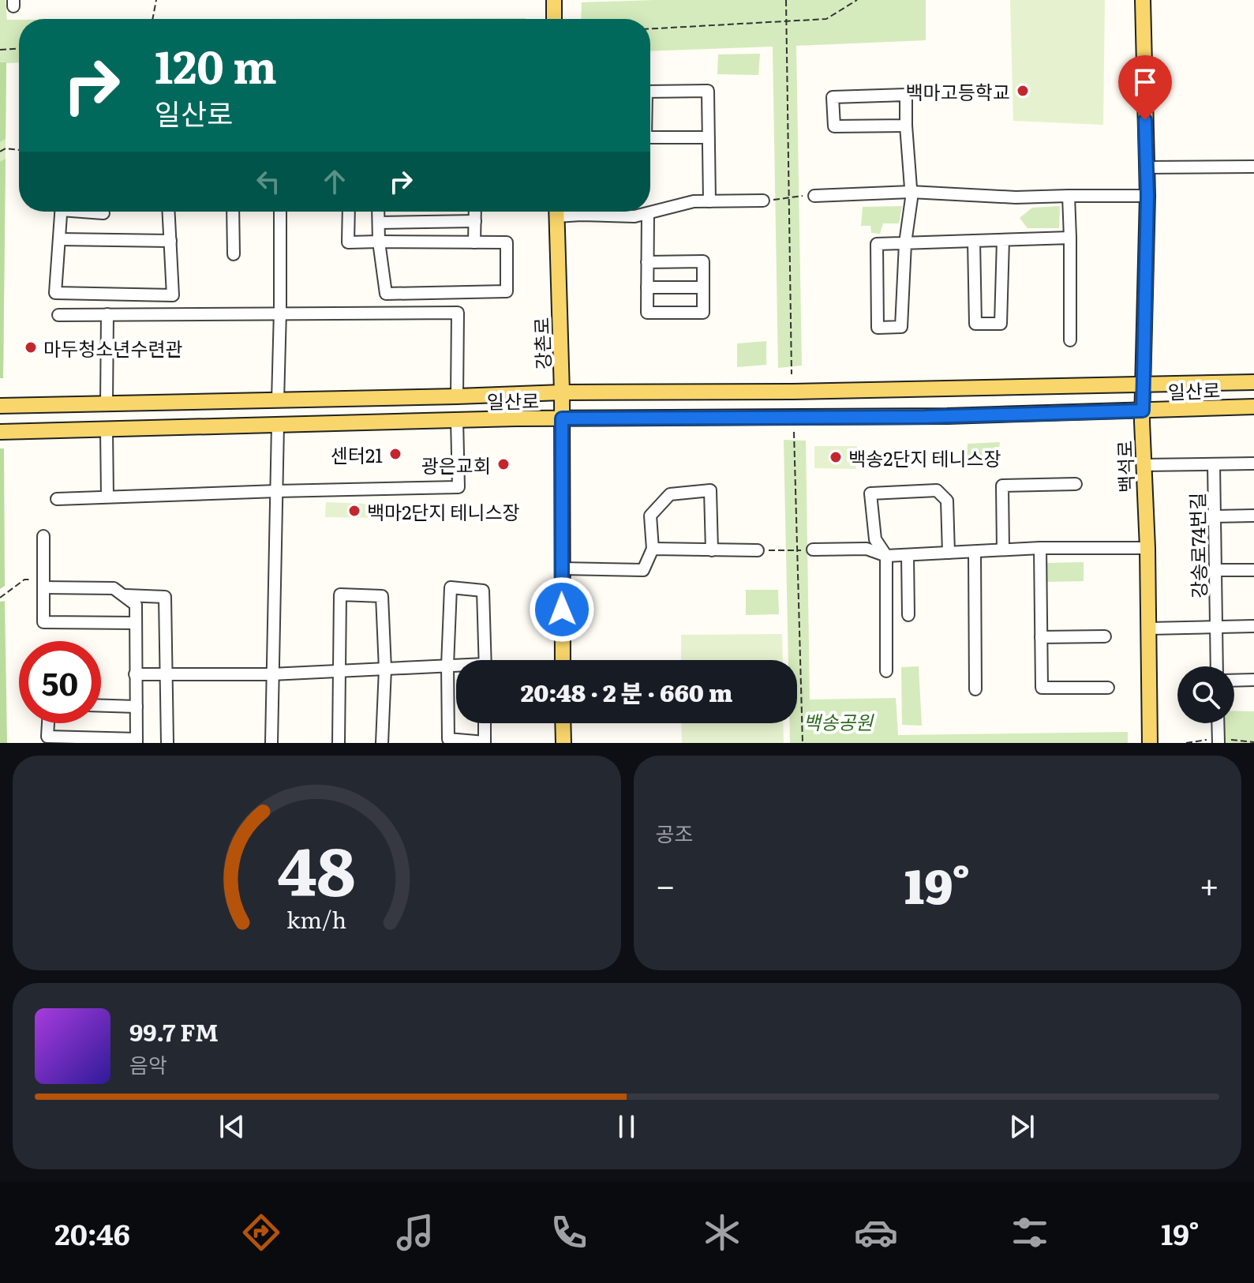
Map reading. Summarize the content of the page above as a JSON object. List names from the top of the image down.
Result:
{
  "streets": {
    "main road": ["강촌로", "일산로", "백석로"],
    "street": ["강송로74번길"]
  },
  "crossings": [
    ["강촌로", "일산로"],
    ["일산로", "백석로"]
  ],
  "parks": ["백송공원"],
  "places": [
    "백마고등학교",
    "마두청소년수련관",
    "센터21",
    "백송2단지 테니스장",
    "광은교회",
    "백마2단지 테니스장"
  ],
  "page": {
    "turn": ["120 m", "일산로"],
    "limit": "50",
    "trip": "20:48 · 2 분 · 660 m",
    "tile": "공조",
    "heat": ["−", "19°", "+"],
    "song": ["99.7 FM", "음악"],
    "tabs": ["20:46", "19°"],
    "gauge": ["48", "km/h"]
  }
}
